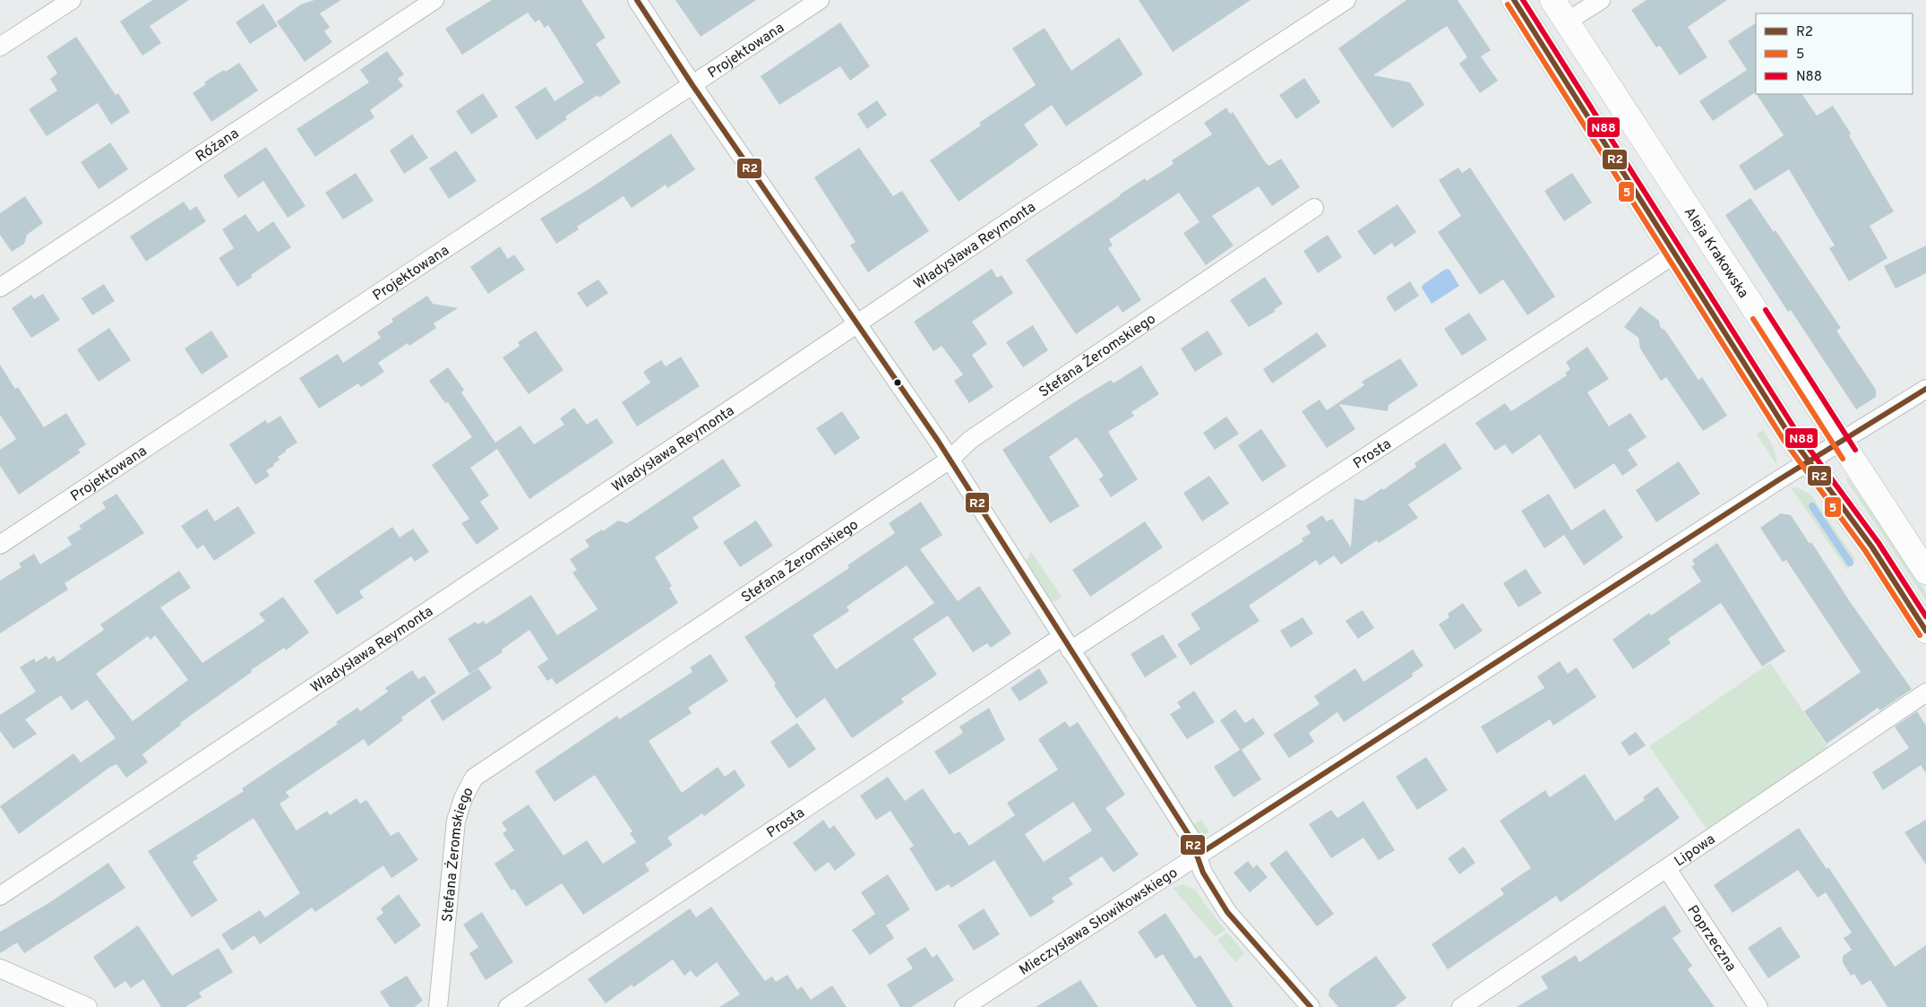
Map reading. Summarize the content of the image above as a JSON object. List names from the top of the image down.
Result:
{
  "streets": {
    "main road": ["Aleja Krakowska"],
    "street": [
      "Projektowana",
      "Różana",
      "Władysława Reymonta",
      "Stefana Żeromskiego",
      "Prosta",
      "Lipowa",
      "Mieczysława Słowikowskiego",
      "Poprzeczna"
    ]
  },
  "crossings": [
    ["Aleja Krakowska", "Mieczysława Słowikowskiego"],
    ["Lipowa", "Poprzeczna"]
  ],
  "lines": ["transit line R2", "transit line N88", "transit line 5"],
  "legend": ["R2", "5", "N88"]
}
